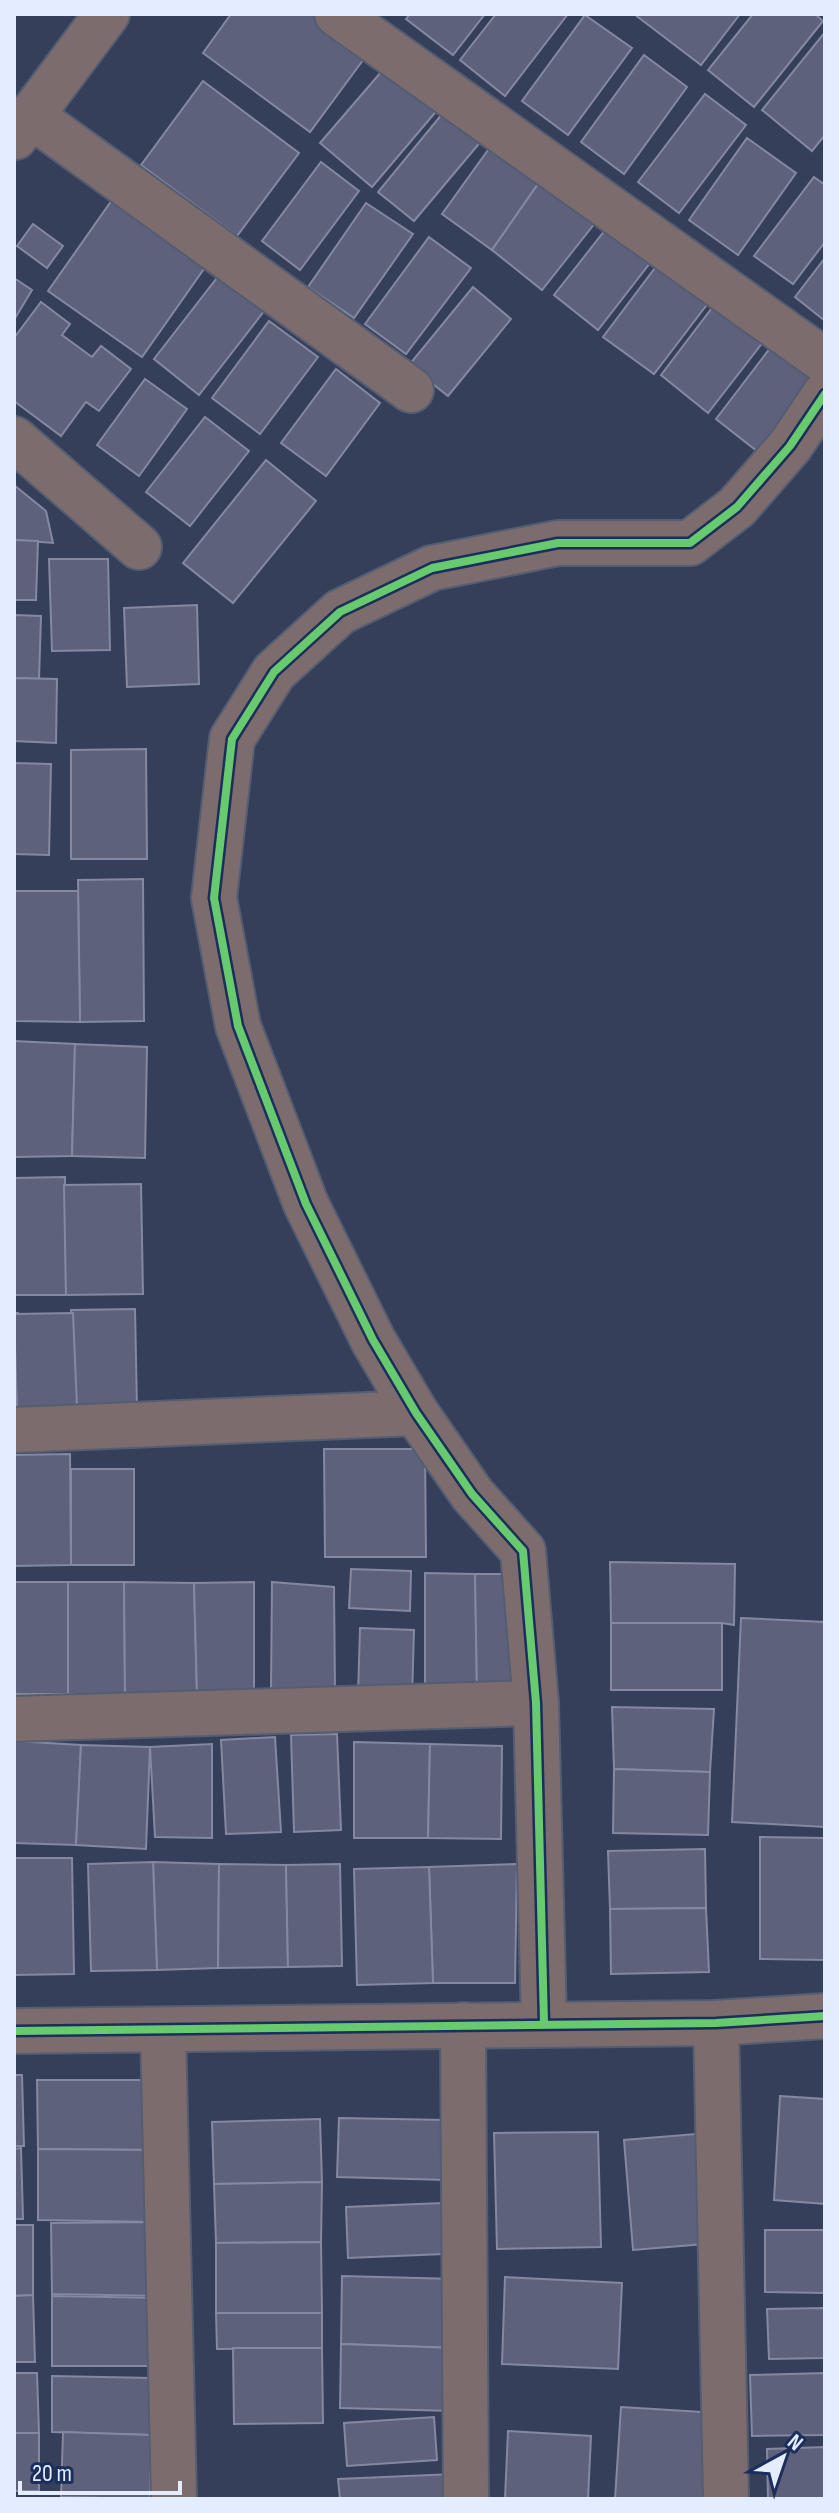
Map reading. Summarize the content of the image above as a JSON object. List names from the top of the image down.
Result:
{
  "scale_bar": "20 m",
  "north": "top right"
}
